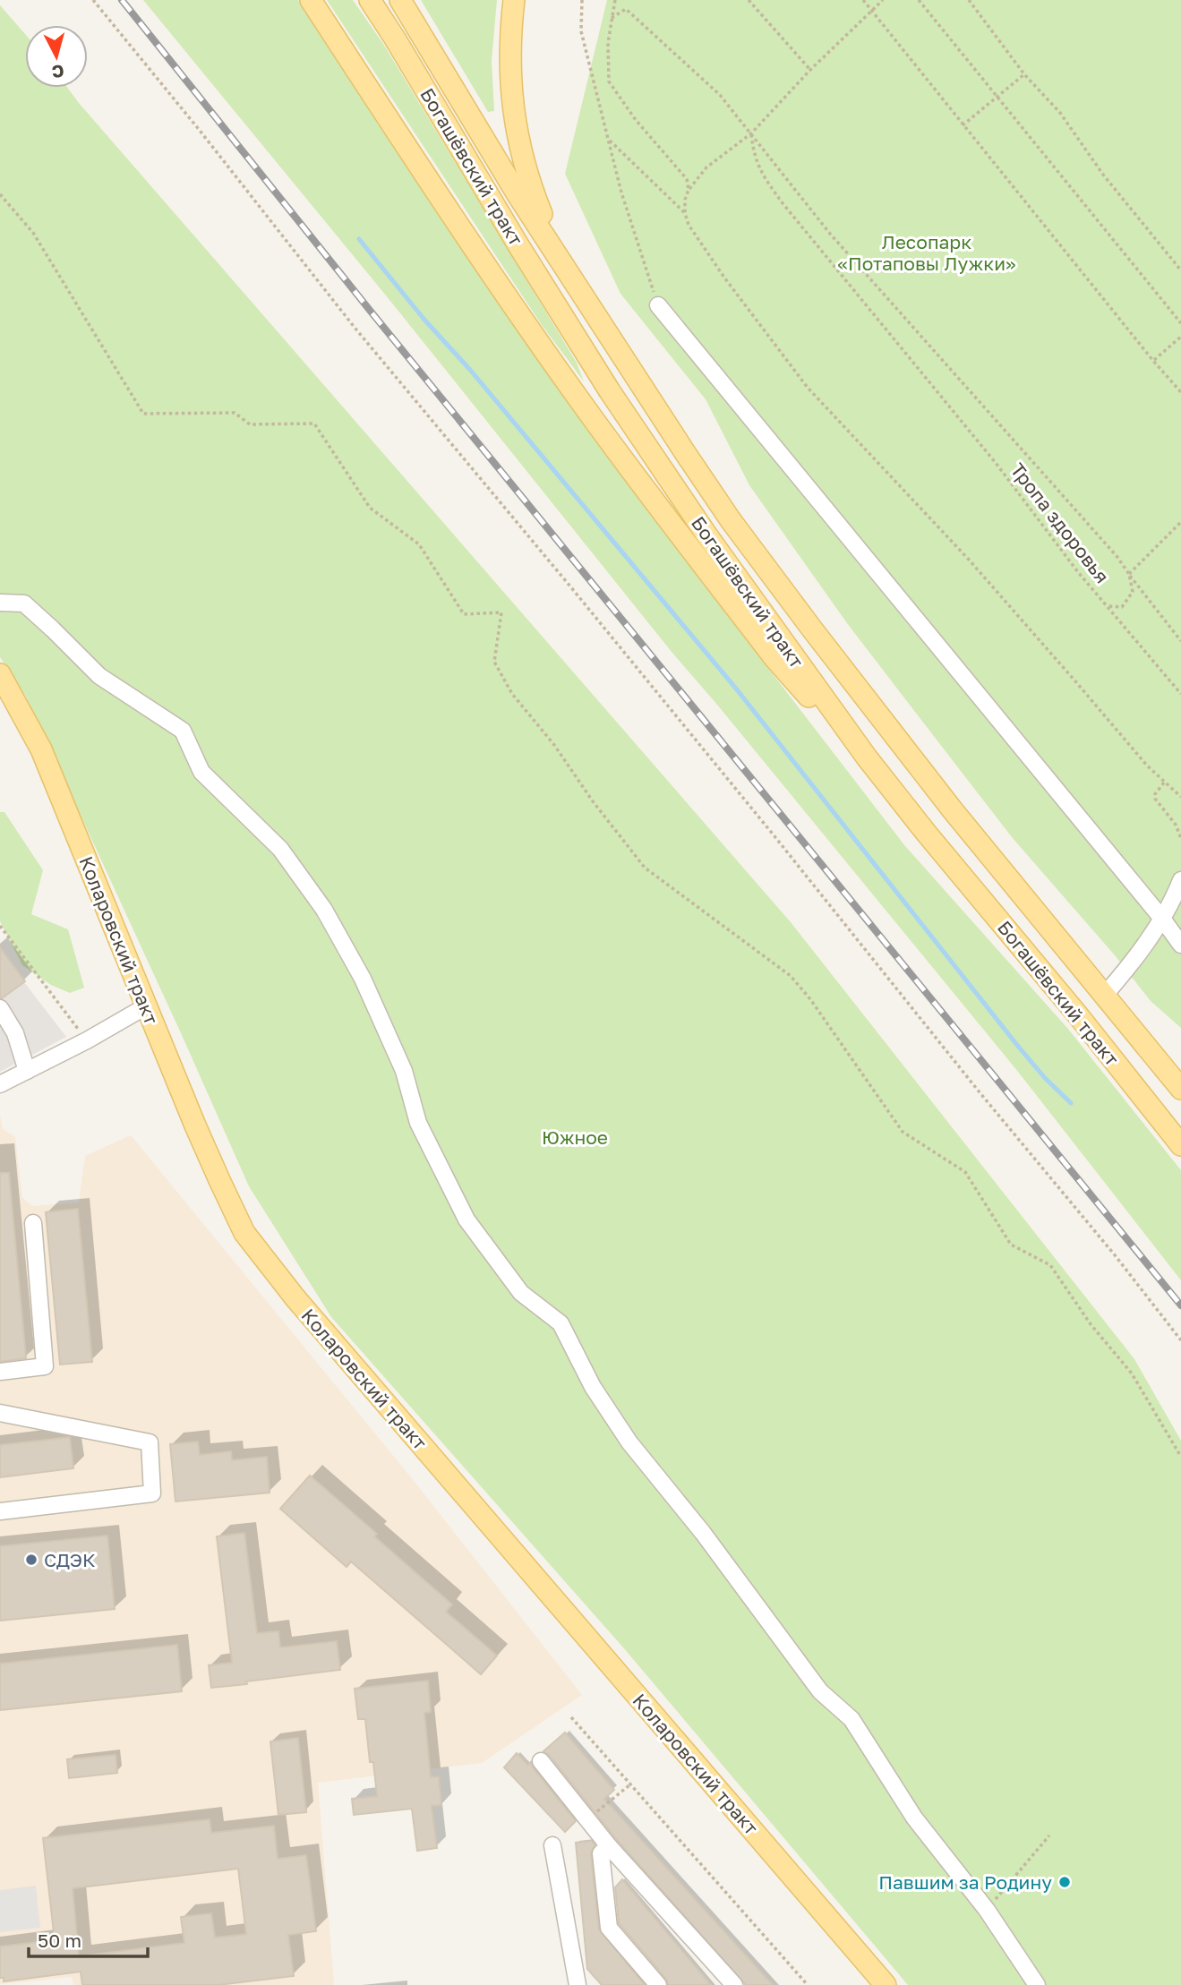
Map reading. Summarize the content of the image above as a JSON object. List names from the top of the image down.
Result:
{
  "streets": {
    "main road": ["Богашёвский тракт", "Коларовский тракт"],
    "path": ["Тропа здоровья"]
  },
  "parks": ["Лесопарк «Потаповы Лужки»", "Южное"],
  "places": ["СДЭК", "Павшим за Родину"],
  "scale_bar": "50 m",
  "north": "bottom"
}
